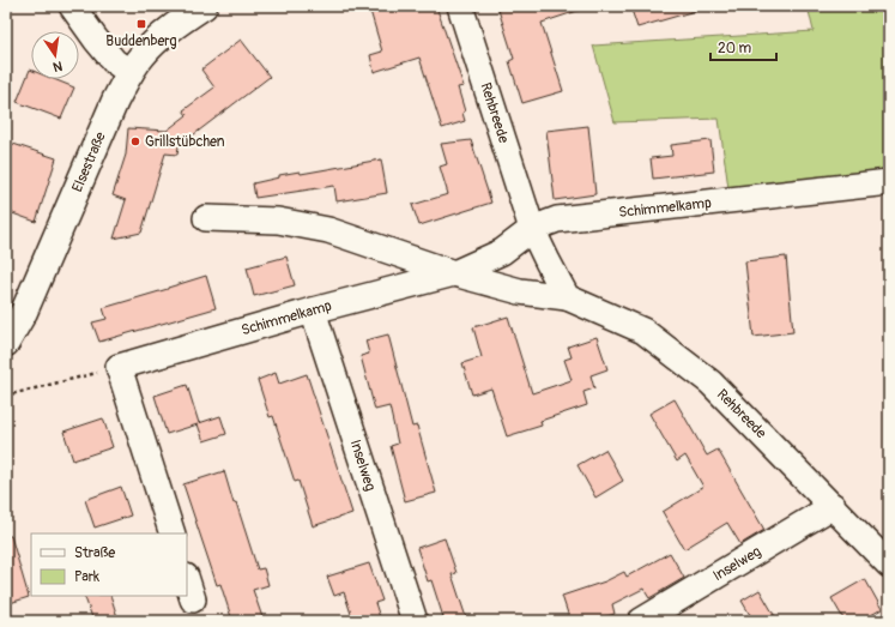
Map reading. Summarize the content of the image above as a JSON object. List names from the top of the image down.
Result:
{
  "streets": {
    "main road": ["Elsestraße"],
    "street": ["Rehbreede", "Schimmelkamp", "Inselweg"]
  },
  "crossings": [
    ["Rehbreede", "Schimmelkamp"],
    ["Rehbreede", "Inselweg"],
    ["Schimmelkamp", "Inselweg"]
  ],
  "places": {
    "transit": ["Buddenberg"],
    "other": ["Grillstübchen"]
  },
  "legend": ["Straße", "Park"],
  "scale_bar": "20 m",
  "north": "bottom"
}
